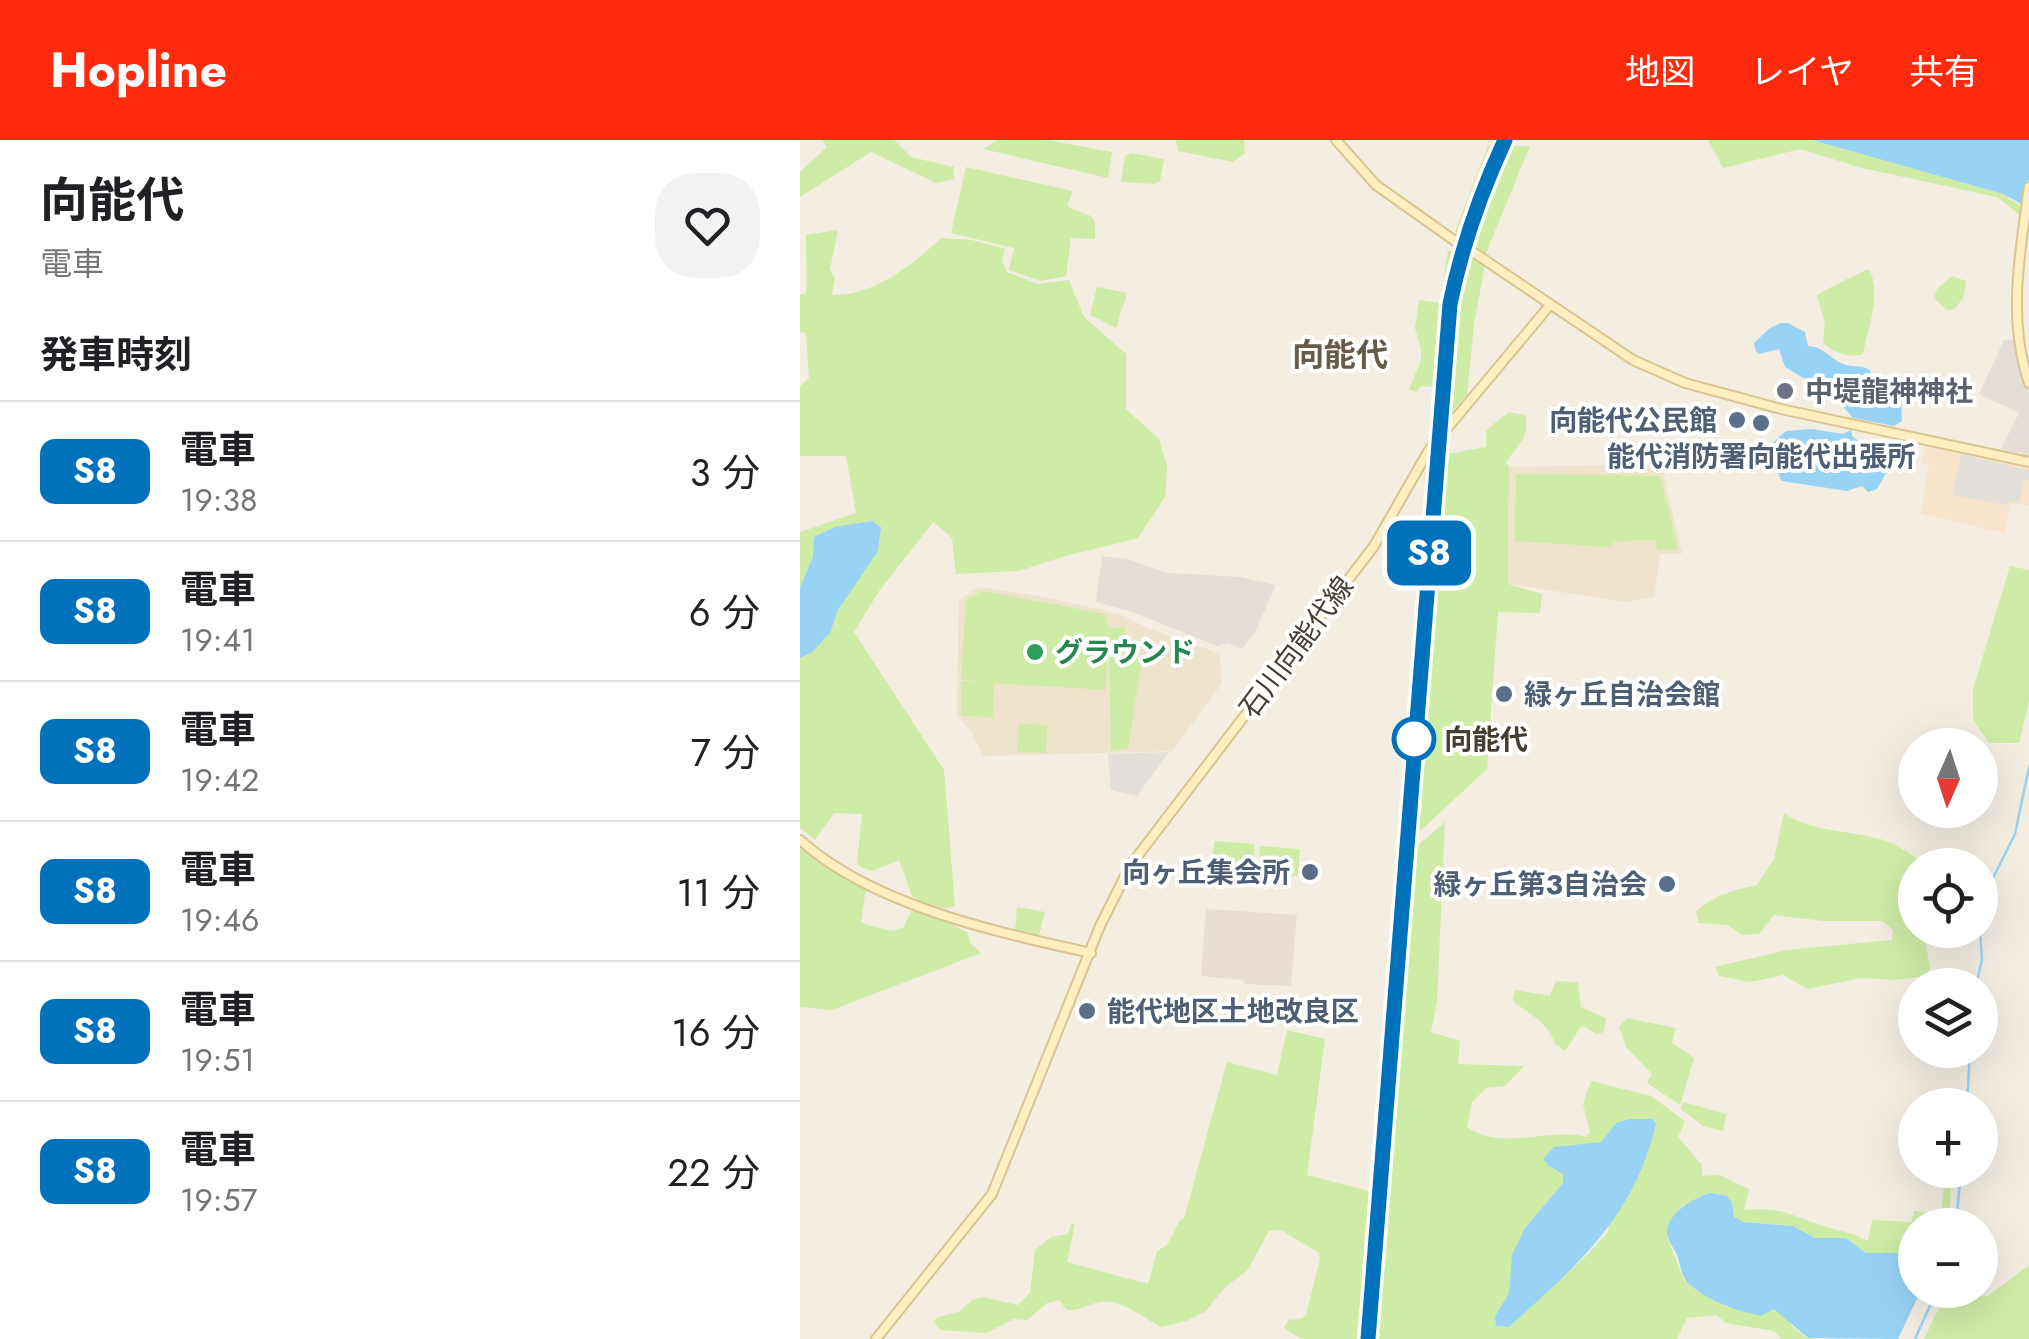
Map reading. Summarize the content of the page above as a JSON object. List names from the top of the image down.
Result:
{
  "streets": {
    "main road": ["石川向能代線"]
  },
  "districts": ["向能代"],
  "places": [
    "中堤龍神神社",
    "向能代公民館",
    "能代消防署向能代出張所",
    "グラウンド",
    "緑ヶ丘自治会館",
    "向能代",
    "向ヶ丘集会所",
    "緑ヶ丘第3自治会",
    "能代地区土地改良区"
  ],
  "north": "bottom",
  "page": {
    "header": "Hopline",
    "nav": ["地図", "レイヤ", "共有"],
    "heading": [
      ["向能代", "電車"],
      "発車時刻"
    ],
    "on_map": "S8",
    "list": [
      {
        "mark": "S8",
        "name": "電車",
        "note": "19:38",
        "value": "3 分"
      },
      {
        "mark": "S8",
        "name": "電車",
        "note": "19:41",
        "value": "6 分"
      },
      {
        "mark": "S8",
        "name": "電車",
        "note": "19:42",
        "value": "7 分"
      },
      {
        "mark": "S8",
        "name": "電車",
        "note": "19:46",
        "value": "11 分"
      },
      {
        "mark": "S8",
        "name": "電車",
        "note": "19:51",
        "value": "16 分"
      },
      {
        "mark": "S8",
        "name": "電車",
        "note": "19:57",
        "value": "22 分"
      }
    ],
    "map_buttons": ["+", "−"]
  }
}
